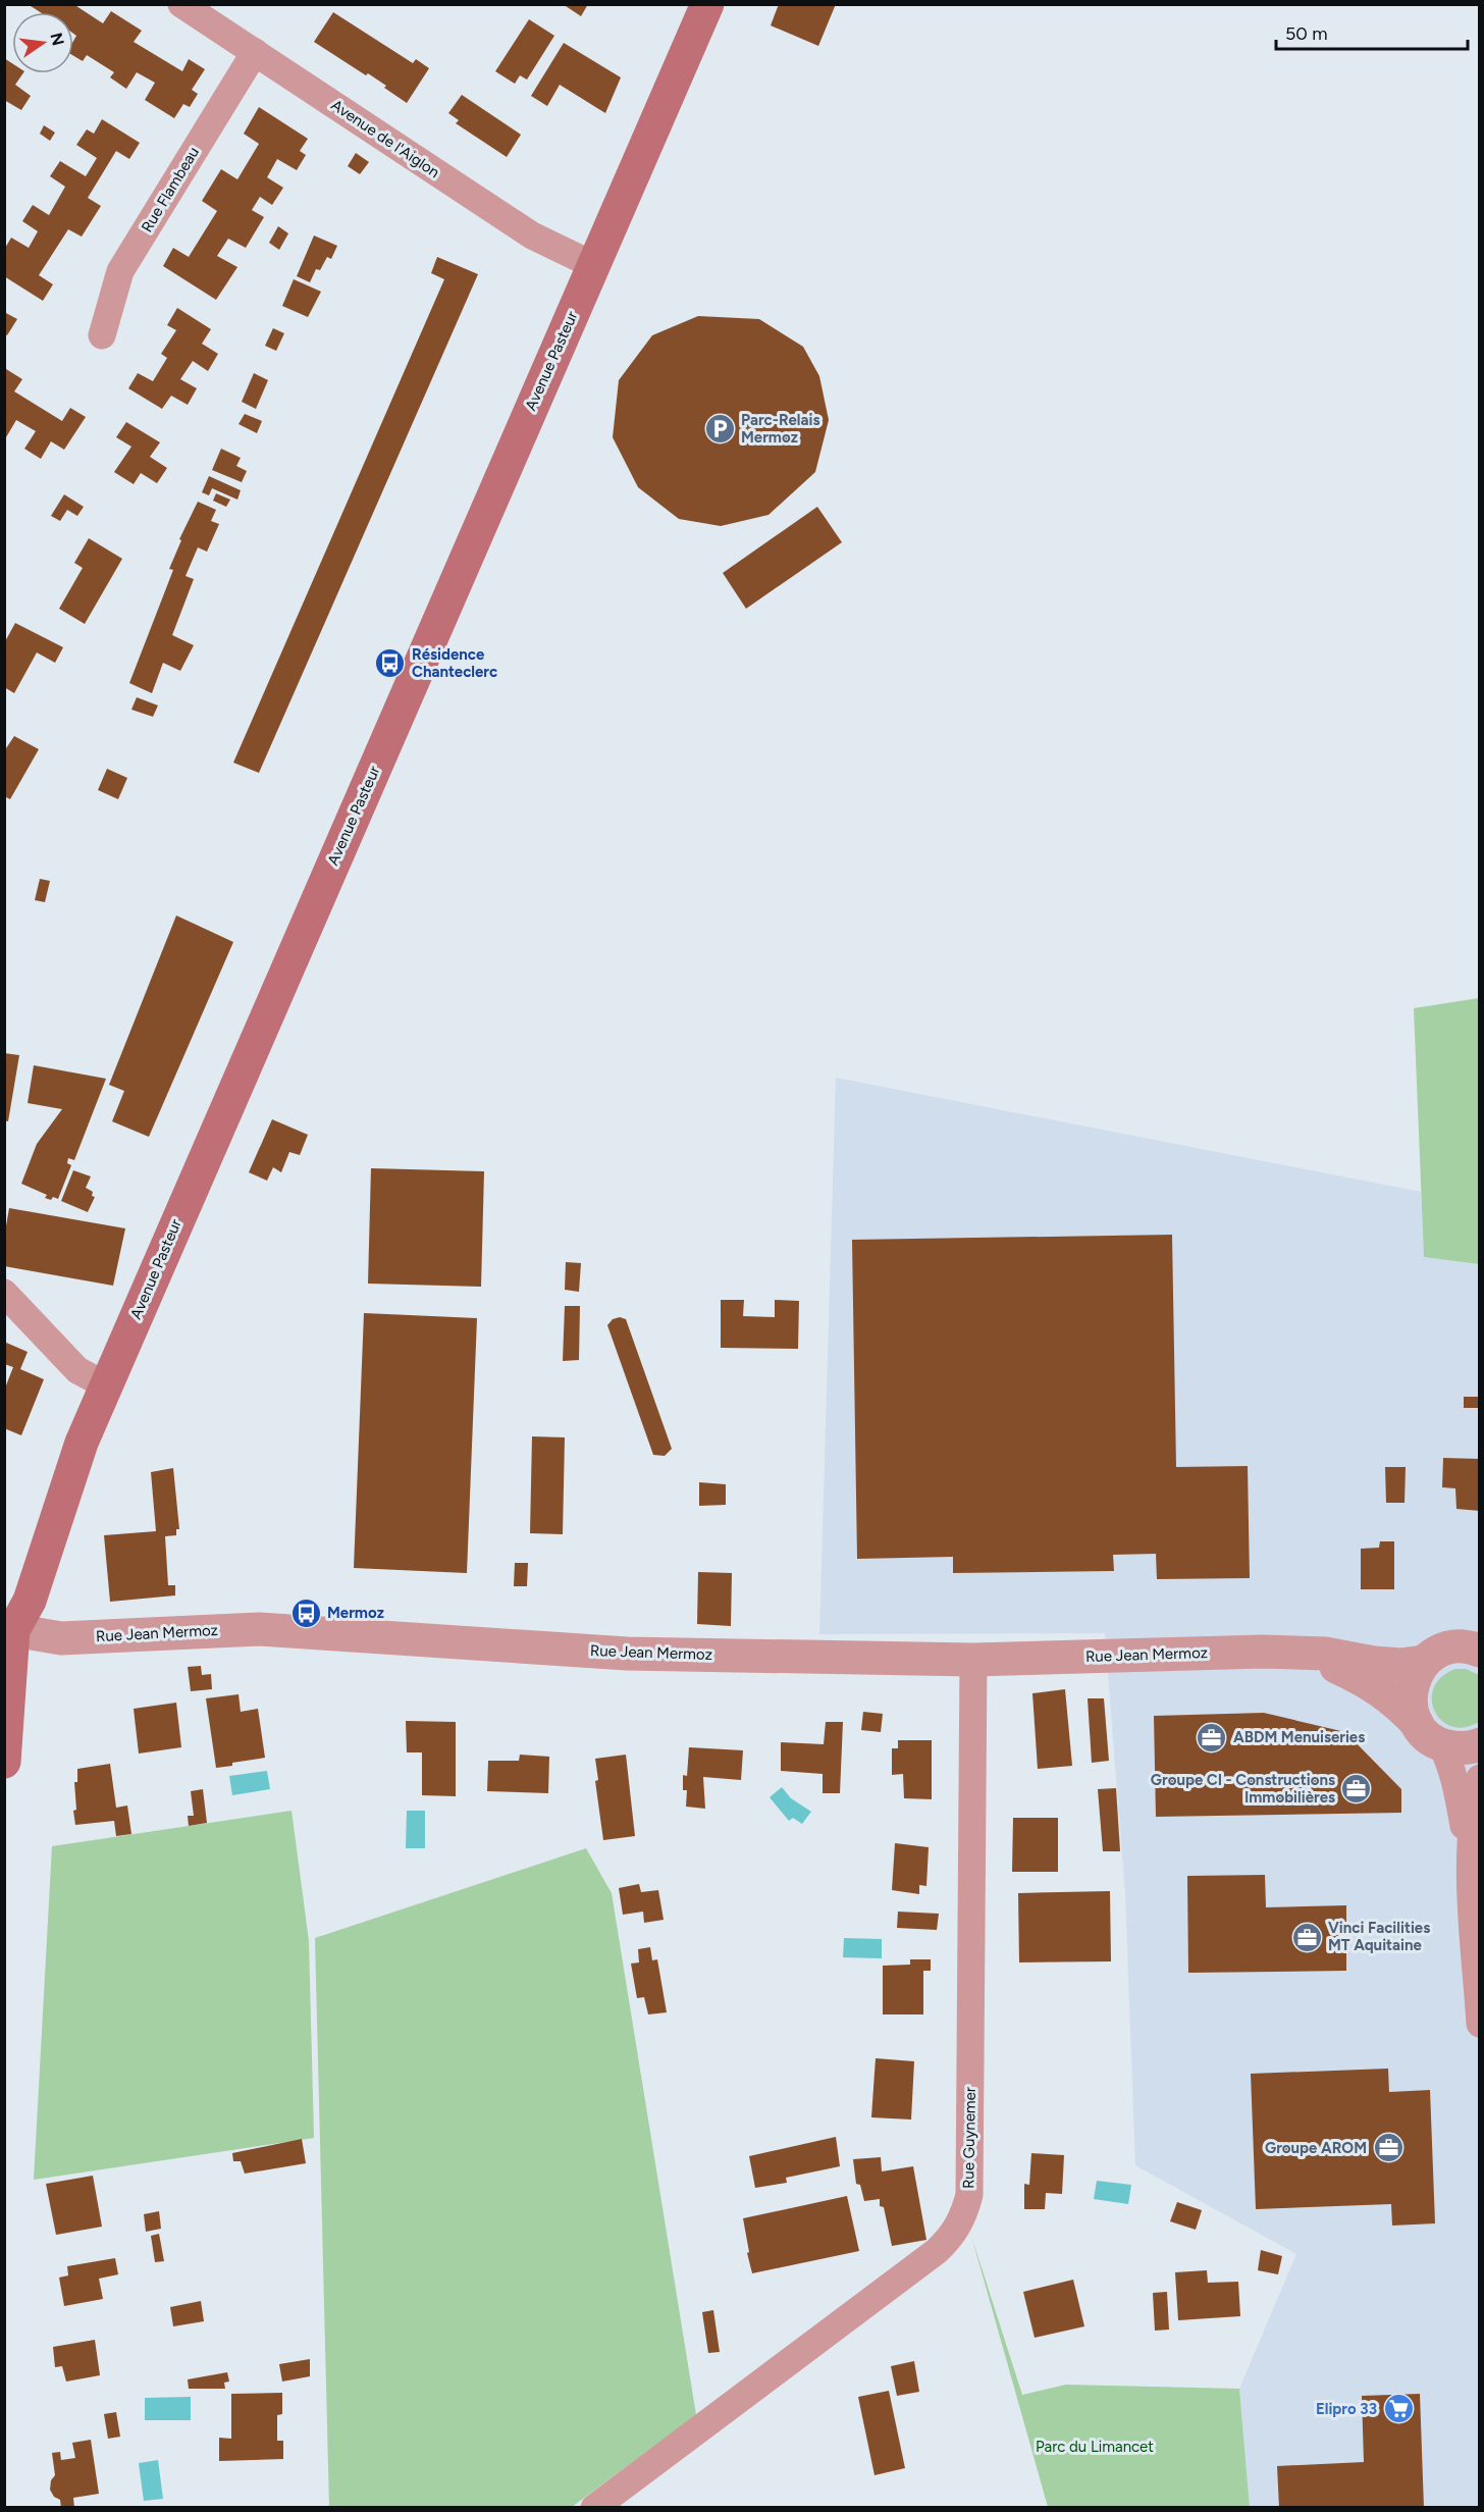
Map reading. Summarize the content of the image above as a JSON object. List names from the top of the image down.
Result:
{
  "streets": {
    "main road": ["Avenue Pasteur"],
    "street": [
      "Avenue de l'Aiglon",
      "Rue Flambeau",
      "Rue Jean Mermoz",
      "Rue Guynemer"
    ]
  },
  "crossings": [
    ["Avenue de l'Aiglon", "Rue Flambeau"],
    ["Avenue de l'Aiglon", "Avenue Pasteur"],
    ["Avenue Pasteur", "Rue Jean Mermoz"],
    ["Rue Jean Mermoz", "Rue Guynemer"]
  ],
  "parks": ["Parc du Limancet"],
  "places": {
    "parking": ["Parc-Relais Mermoz"],
    "bus stop": ["Résidence Chanteclerc", "Mermoz"],
    "office": [
      "ABDM Menuiseries",
      "Groupe CI - Constructions Immobilières",
      "Vinci Facilities MT Aquitaine",
      "Groupe AROM"
    ],
    "supermarket": ["Elipro 33"]
  },
  "scale_bar": "50 m",
  "north": "right"
}
